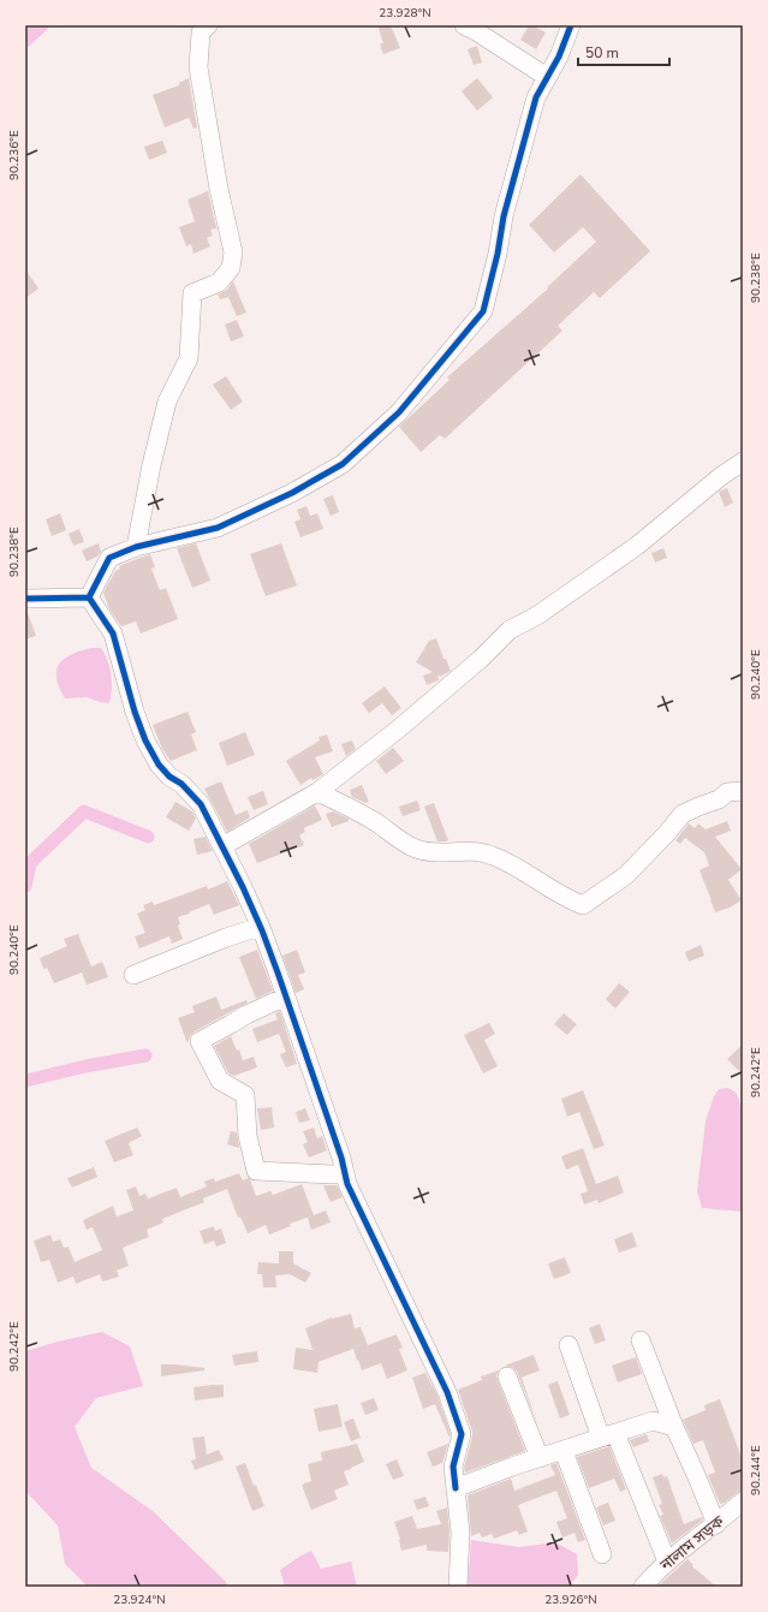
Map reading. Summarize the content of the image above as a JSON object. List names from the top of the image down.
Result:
{
  "streets": {
    "street": ["নালাম সড়ক"]
  },
  "scale_bar": "50 m",
  "coordinates": [
    "23.928°N",
    "90.236°E",
    "90.238°E",
    "90.240°E",
    "90.242°E",
    "90.244°E",
    "23.924°N",
    "23.926°N"
  ]
}
